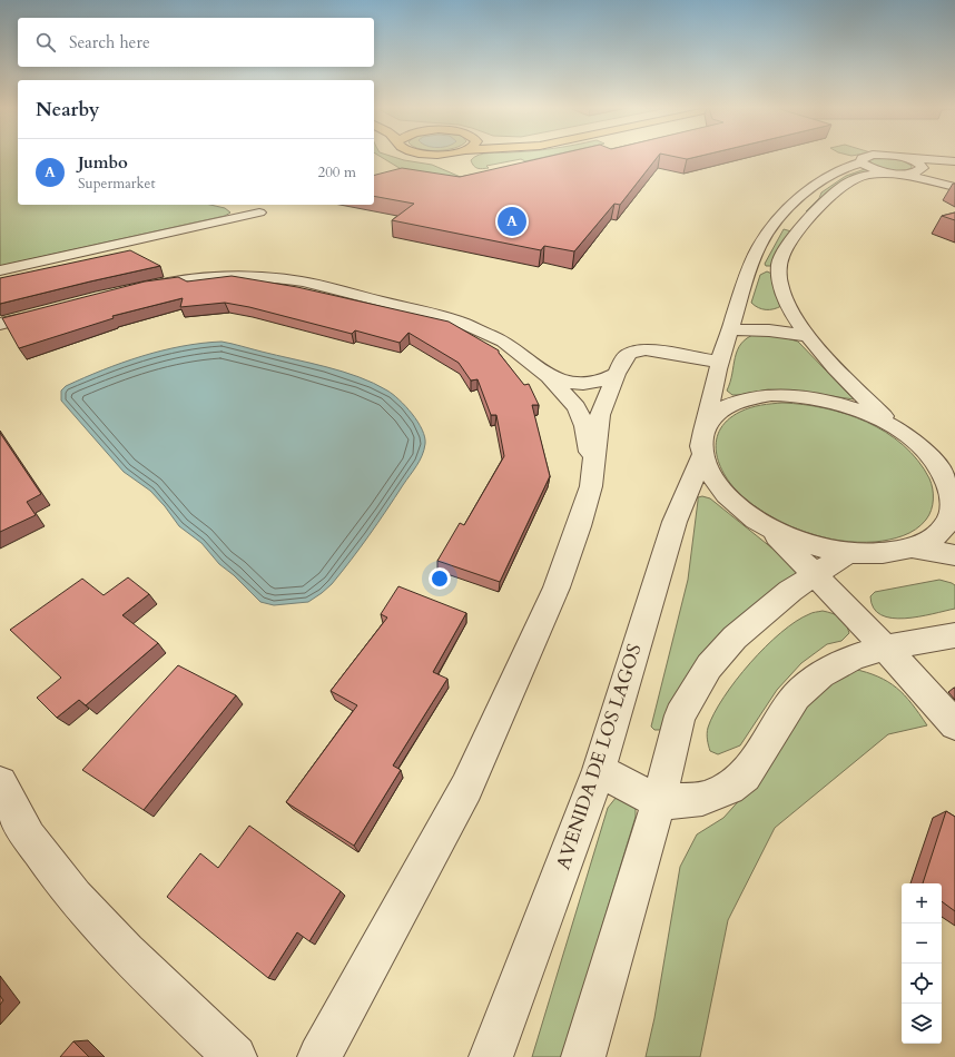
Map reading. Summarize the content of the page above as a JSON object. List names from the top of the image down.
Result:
{
  "streets": {
    "street": ["AVENIDA DE LOS LAGOS"]
  },
  "page": {
    "search": "Search here",
    "heading": "Nearby",
    "list": [
      {
        "mark": "A",
        "name": "Jumbo",
        "note": "Supermarket",
        "value": "200 m"
      }
    ],
    "pins": "A",
    "map_buttons": ["+", "−"]
  }
}
